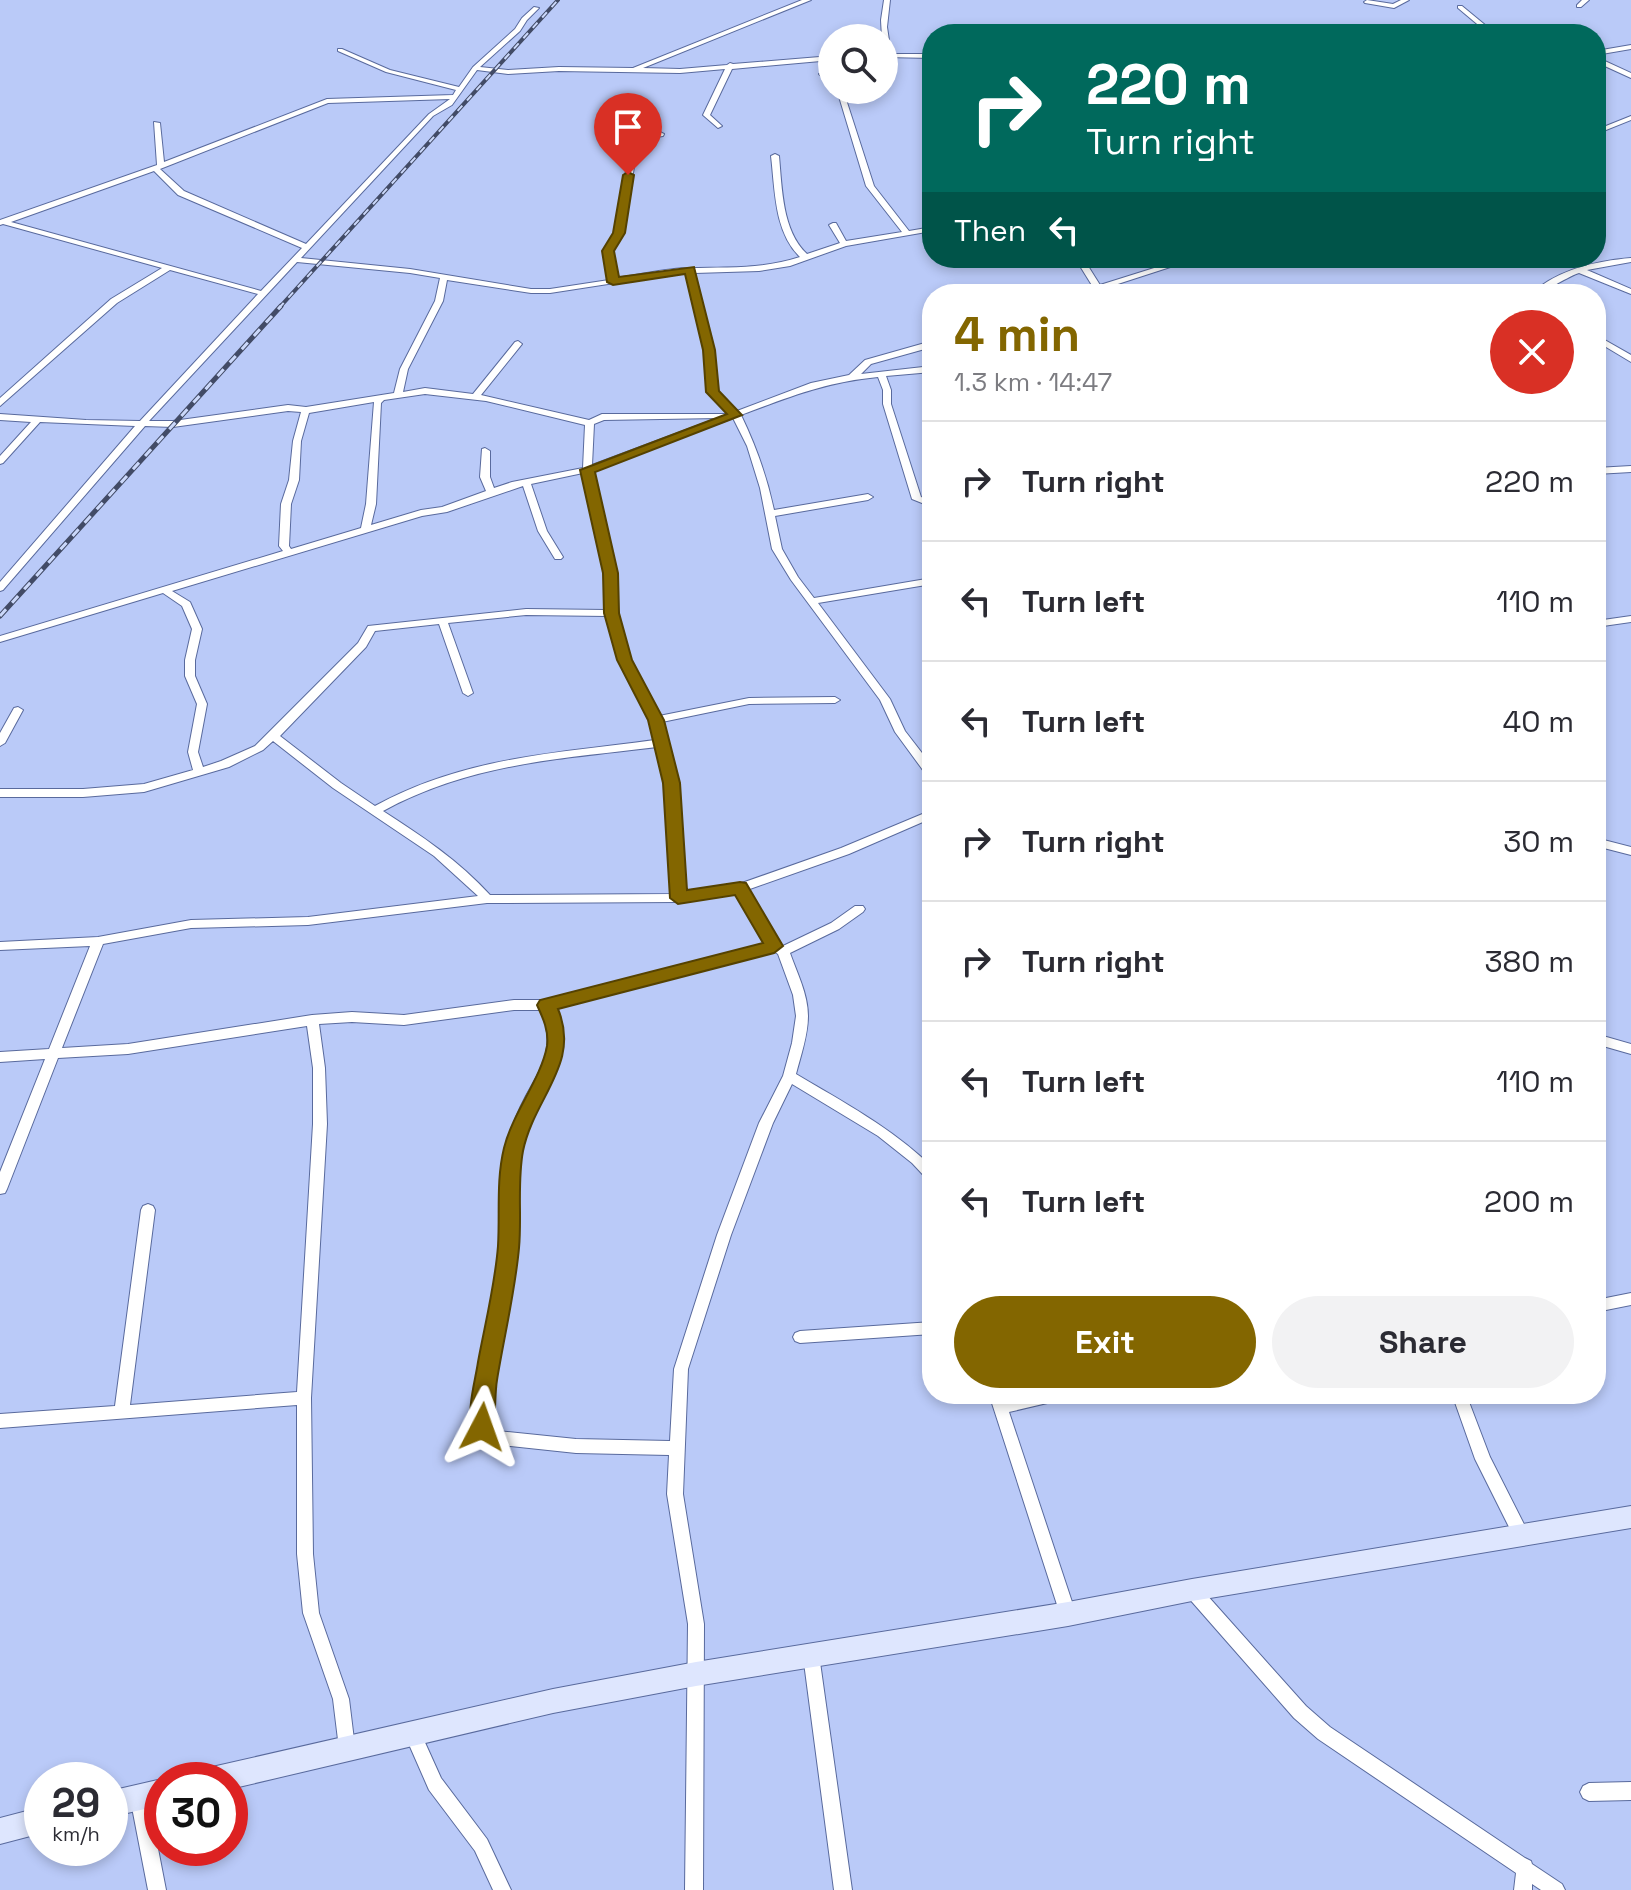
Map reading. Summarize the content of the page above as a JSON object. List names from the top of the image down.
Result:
{
  "page": {
    "turn": ["220 m", "Turn right"],
    "then": "Then",
    "heading": ["4 min", "1.3 km · 14:47"],
    "list": [
      {
        "name": "Turn right",
        "value": "220 m"
      },
      {
        "name": "Turn left",
        "value": "110 m"
      },
      {
        "name": "Turn left",
        "value": "40 m"
      },
      {
        "name": "Turn right",
        "value": "30 m"
      },
      {
        "name": "Turn right",
        "value": "380 m"
      },
      {
        "name": "Turn left",
        "value": "110 m"
      },
      {
        "name": "Turn left",
        "value": "200 m"
      }
    ],
    "buttons": ["Exit", "Share"],
    "speed": "29 km/h",
    "limit": "30"
  }
}
